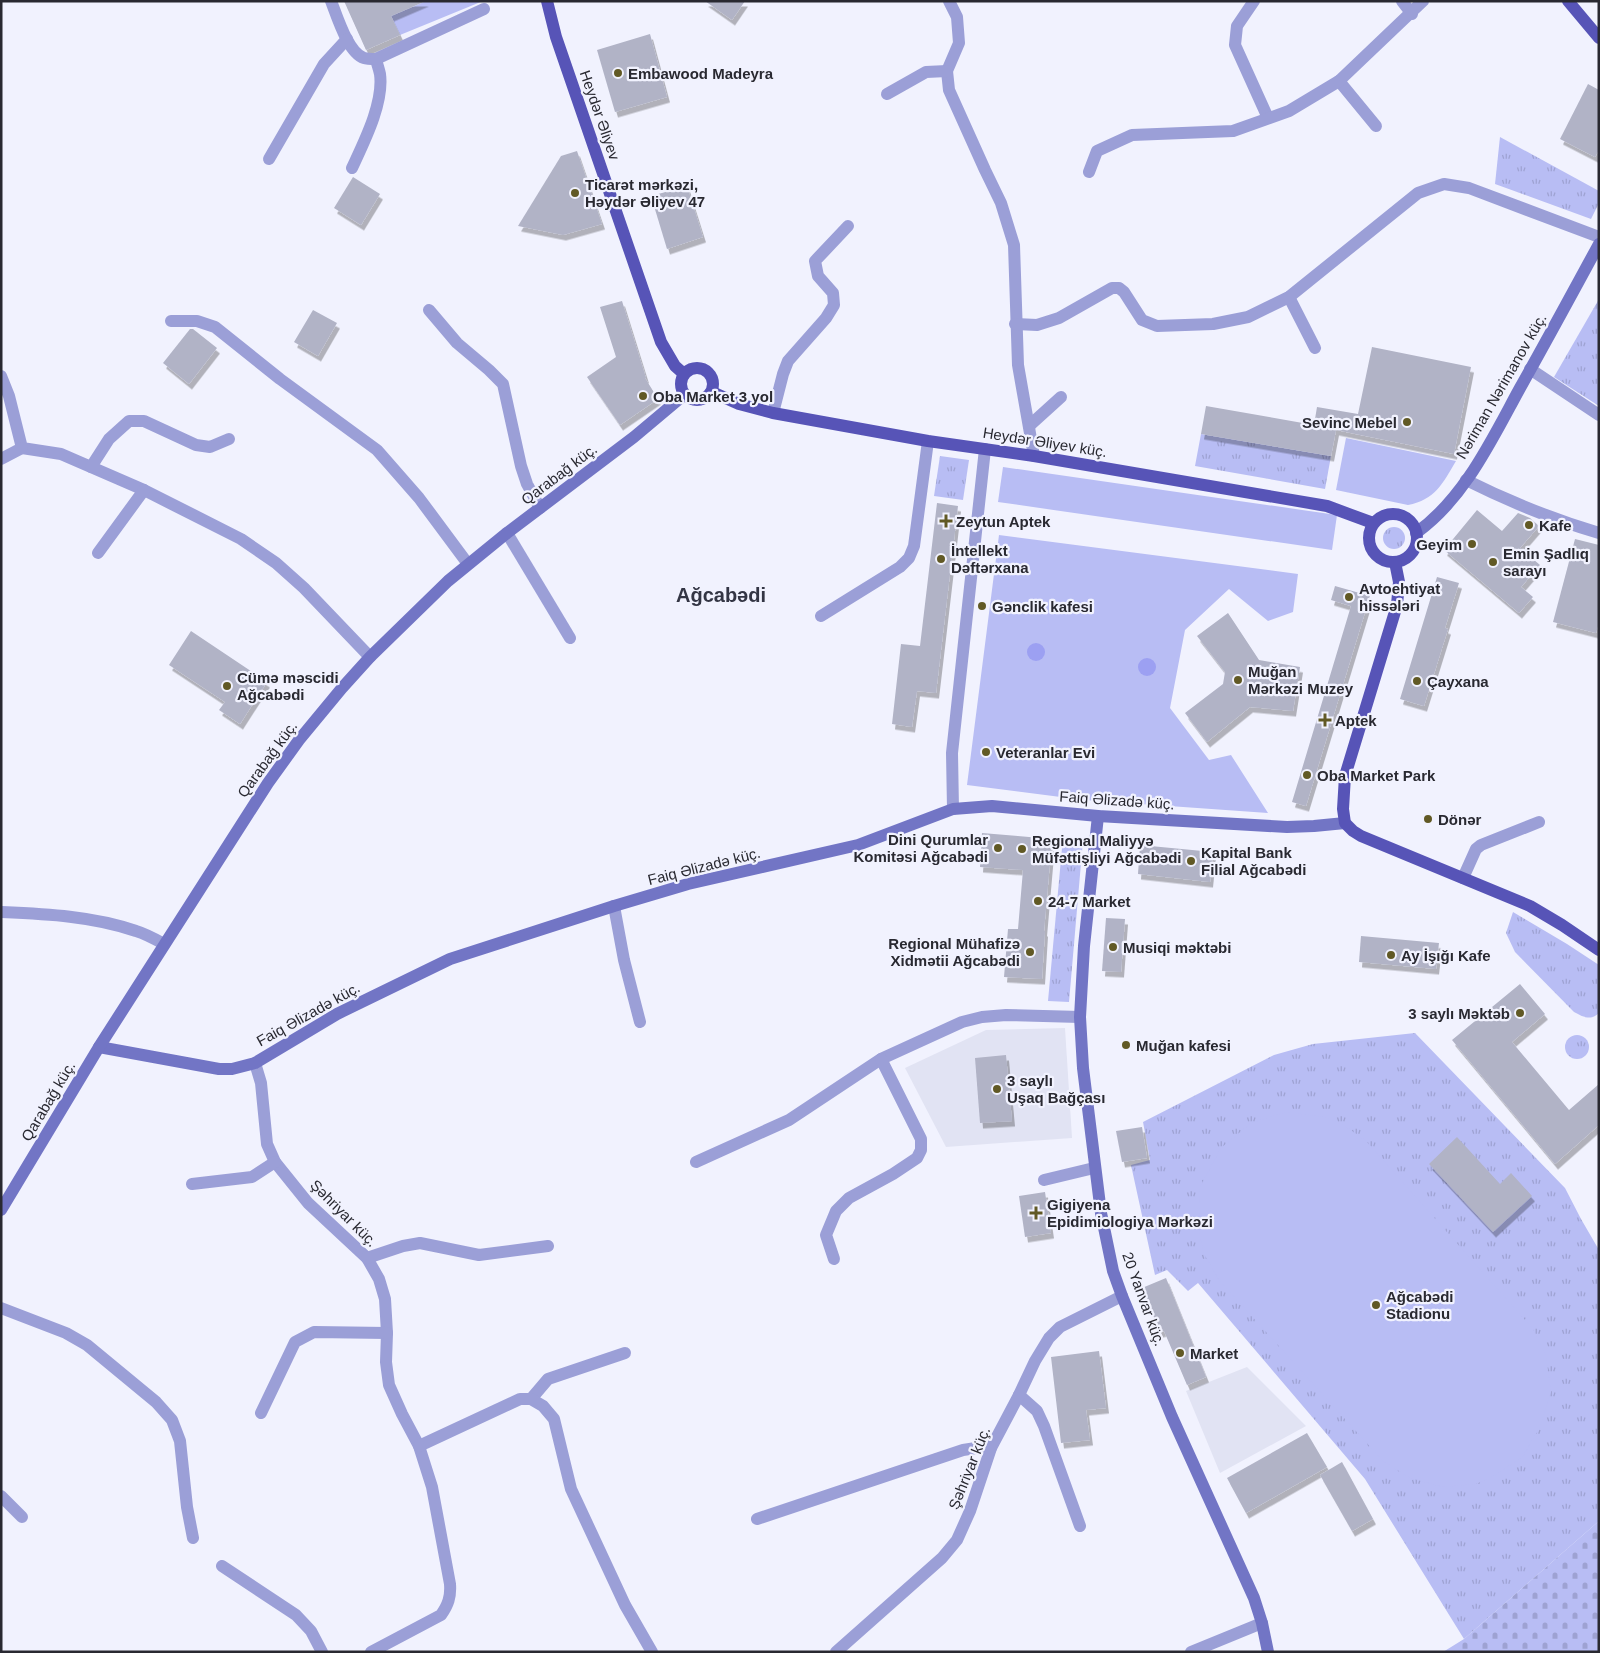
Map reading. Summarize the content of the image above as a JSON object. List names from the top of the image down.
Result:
{
  "streets": {
    "main road": ["Heydər Əliyev", "Heydər Əliyev küç."],
    "street": [
      "Nəriman Nərimanov küç.",
      "Qarabağ küç.",
      "Faiq Əlizadə küç.",
      "Şəhriyar küç.",
      "20 Yanvar küç."
    ]
  },
  "crossings": [
    ["Heydər Əliyev", "Heydər Əliyev küç."],
    ["Heydər Əliyev", "Qarabağ küç."],
    ["Nəriman Nərimanov küç.", "Heydər Əliyev küç."],
    ["Heydər Əliyev küç.", "Qarabağ küç."],
    ["Qarabağ küç.", "Faiq Əlizadə küç."],
    ["Faiq Əlizadə küç.", "Şəhriyar küç."],
    ["Faiq Əlizadə küç.", "20 Yanvar küç."],
    ["Şəhriyar küç.", "20 Yanvar küç."]
  ],
  "districts": ["Ağcabədi"],
  "places": {
    "other": [
      "Embawood Madeyra",
      "Ticarət mərkəzi, Həydər Əliyev 47",
      "Oba Market 3 yol",
      "Sevinc Mebel",
      "Kafe",
      "Geyim",
      "İntellekt Dəftərxana",
      "Emin Şadlıq sarayı",
      "Avtoehtiyat hissələri",
      "Gənclik kafesi",
      "Muğan Mərkəzi Muzey",
      "Çayxana",
      "Cümə məscidi Ağcabədi",
      "Veteranlar Evi",
      "Oba Market Park",
      "Dönər",
      "Dini Qurumlar Komitəsi Ağcabədi",
      "Regional Maliyyə Müfəttişliyi Ağcabədi",
      "Kapital Bank Filial Ağcabədi",
      "24-7 Market",
      "Musiqi məktəbi",
      "Regional Mühafizə Xidmətii Ağcabədi",
      "Ay İşığı Kafe",
      "3 saylı Məktəb",
      "Muğan kafesi",
      "3 saylı Uşaq Bağçası",
      "Ağcabədi Stadionu",
      "Market"
    ],
    "health": ["Zeytun Aptek", "Aptek", "Gigiyena Epidimiologiya Mərkəzi"]
  }
}
